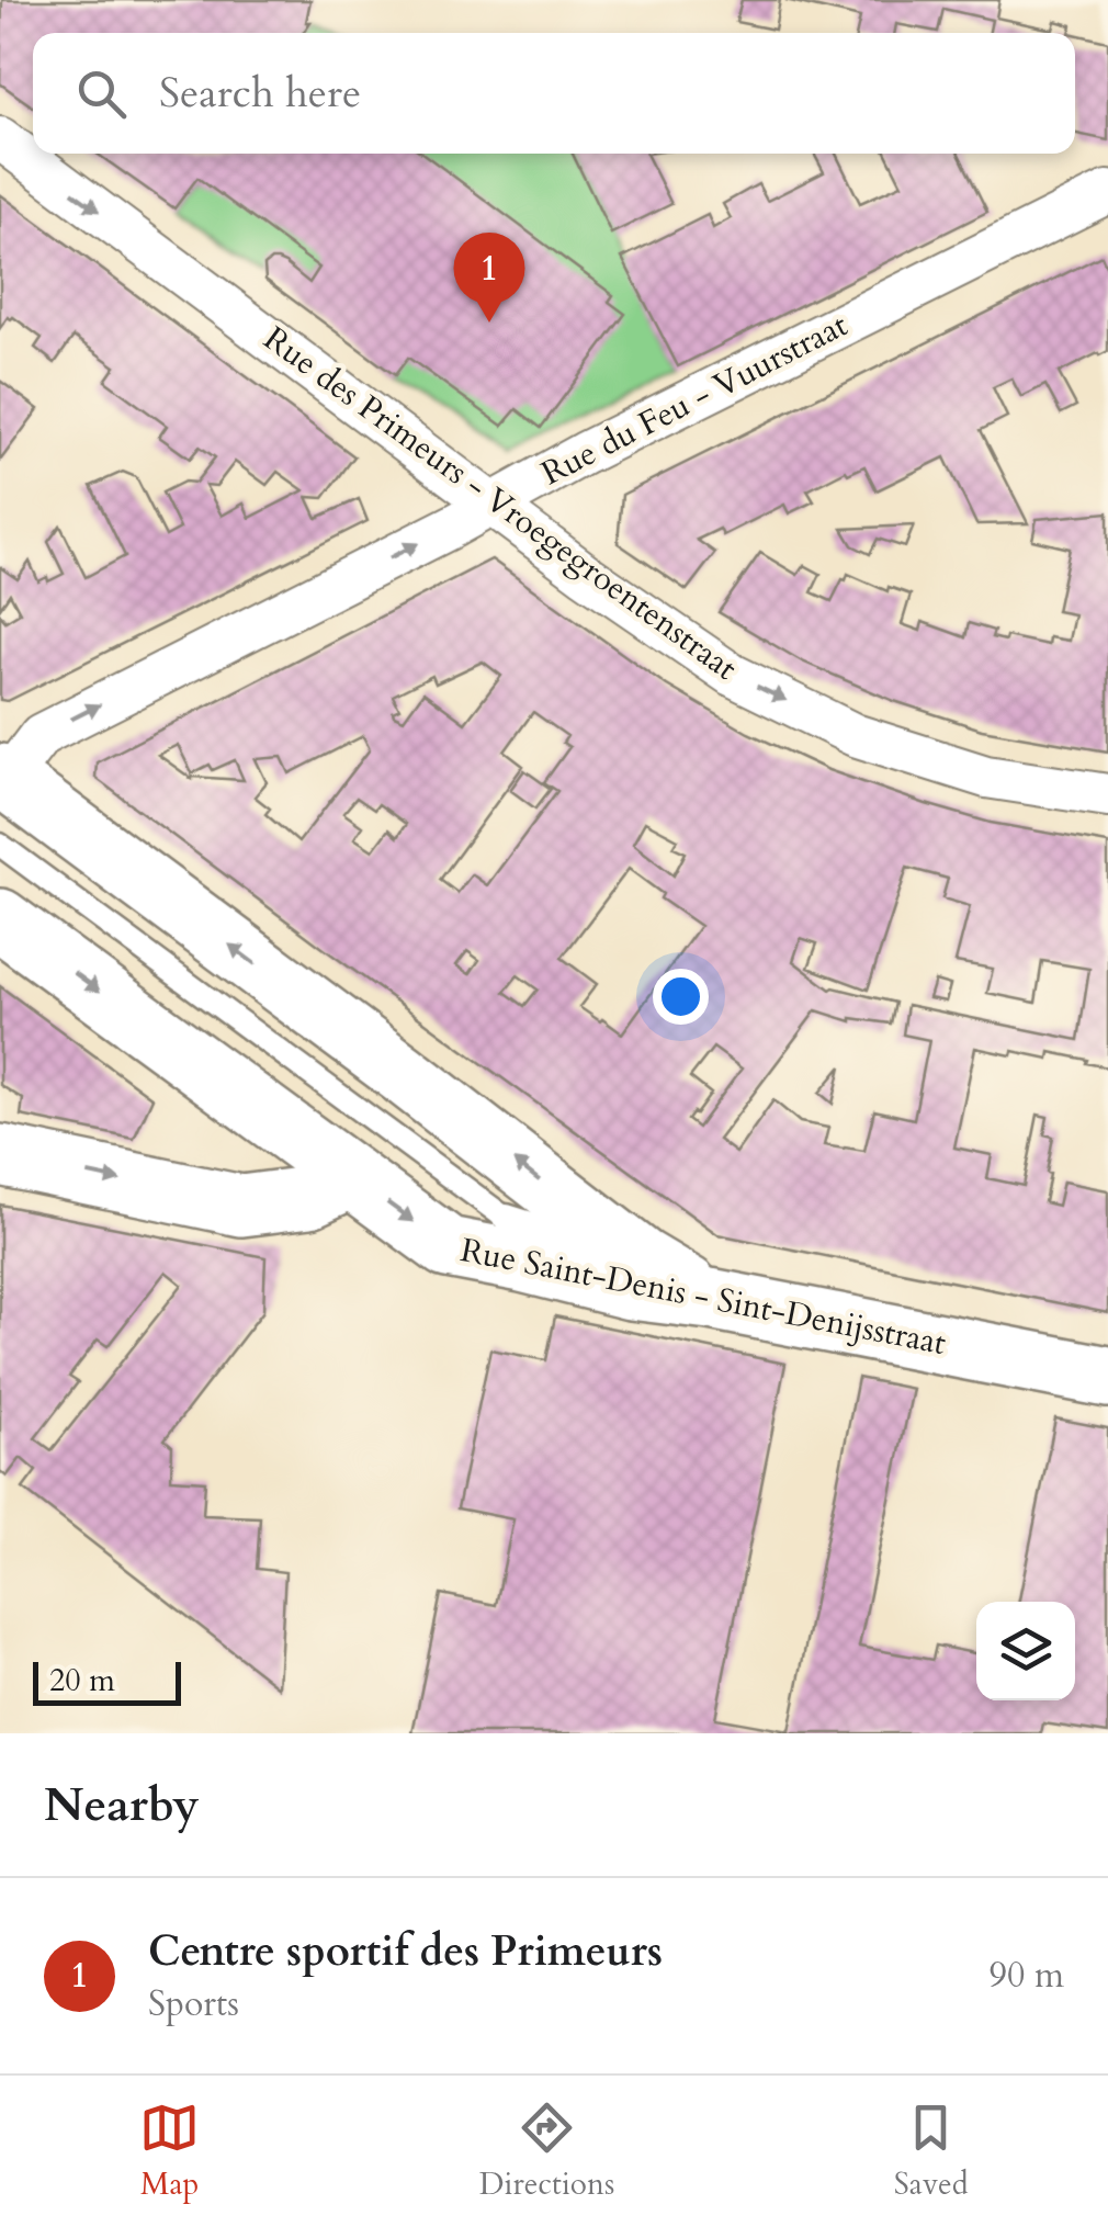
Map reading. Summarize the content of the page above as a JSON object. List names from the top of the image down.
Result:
{
  "streets": {
    "main road": ["Rue Saint-Denis - Sint-Denijsstraat"],
    "street": ["Rue du Feu - Vuurstraat", "Rue des Primeurs - Vroegegroentenstraat"]
  },
  "crossings": [
    ["Rue du Feu - Vuurstraat", "Rue des Primeurs - Vroegegroentenstraat"]
  ],
  "one_way": ["Rue du Feu - Vuurstraat", "Rue des Primeurs - Vroegegroentenstraat"],
  "scale_bar": "20 m",
  "page": {
    "search": "Search here",
    "pins": "1",
    "scale": "20 m",
    "heading": "Nearby",
    "list": [
      {
        "mark": "1",
        "name": "Centre sportif des Primeurs",
        "note": "Sports",
        "value": "90 m"
      }
    ],
    "nav": ["Map", "Directions", "Saved"]
  }
}
